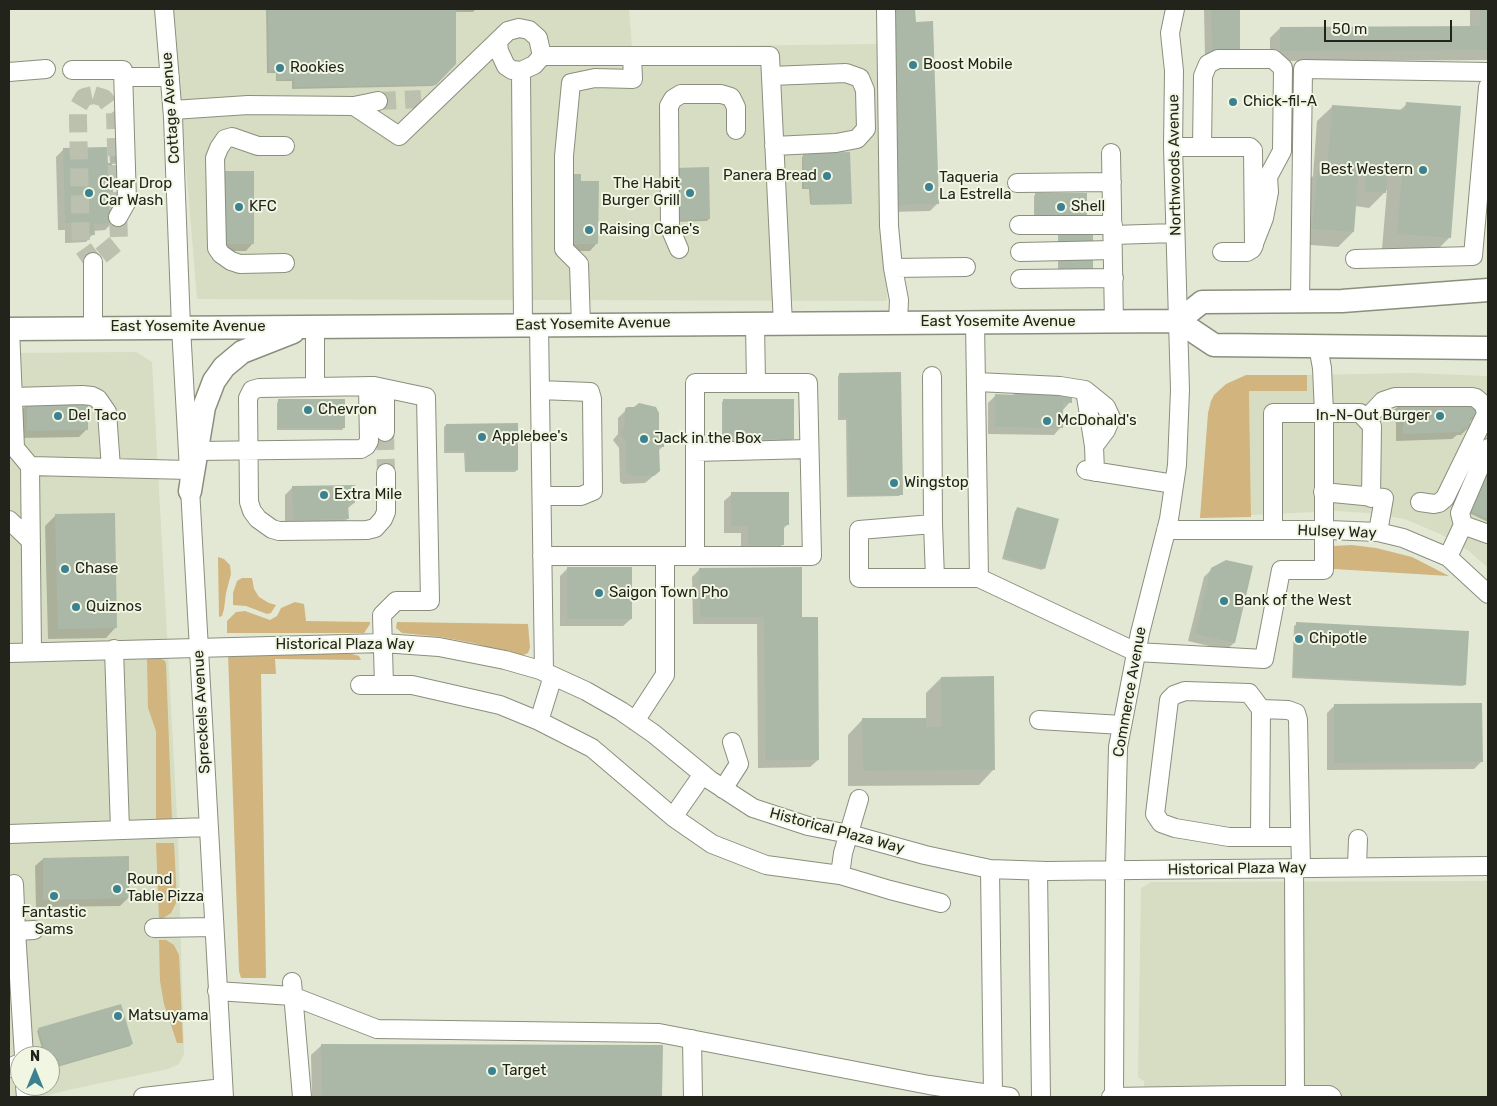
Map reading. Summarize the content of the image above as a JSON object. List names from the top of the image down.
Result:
{
  "streets": {
    "main road": ["East Yosemite Avenue"],
    "street": [
      "Cottage Avenue",
      "Northwoods Avenue",
      "Hulsey Way",
      "Historical Plaza Way",
      "Commerce Avenue",
      "Spreckels Avenue"
    ]
  },
  "crossings": [
    ["Cottage Avenue", "East Yosemite Avenue"],
    ["Cottage Avenue", "Spreckels Avenue"],
    ["Northwoods Avenue", "East Yosemite Avenue"],
    ["Northwoods Avenue", "Commerce Avenue"],
    ["East Yosemite Avenue", "Commerce Avenue"],
    ["East Yosemite Avenue", "Spreckels Avenue"],
    ["Hulsey Way", "Commerce Avenue"],
    ["Historical Plaza Way", "Commerce Avenue"],
    ["Historical Plaza Way", "Spreckels Avenue"]
  ],
  "places": [
    "Boost Mobile",
    "Rookies",
    "Chick-fil-A",
    "Best Western",
    "Panera Bread",
    "Taqueria La Estrella",
    "Clear Drop Car Wash",
    "The Habit Burger Grill",
    "KFC",
    "Shell",
    "Raising Cane's",
    "Chevron",
    "Del Taco",
    "In-N-Out Burger",
    "McDonald's",
    "Applebee's",
    "Jack in the Box",
    "Wingstop",
    "Extra Mile",
    "Chase",
    "Saigon Town Pho",
    "Bank of the West",
    "Quiznos",
    "Chipotle",
    "Round Table Pizza",
    "Fantastic Sams",
    "Matsuyama",
    "Target"
  ],
  "scale_bar": "50 m",
  "north": "top"
}
